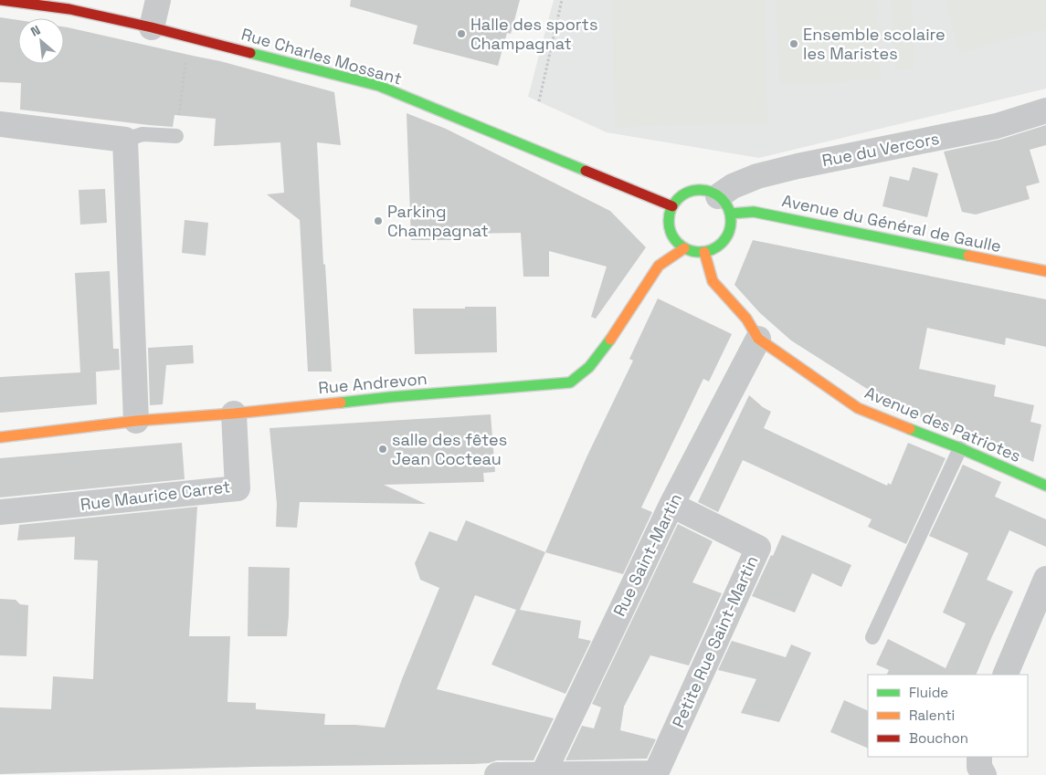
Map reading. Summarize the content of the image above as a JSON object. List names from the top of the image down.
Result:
{
  "streets": {
    "main road": [
      "Rue Charles Mossant",
      "Avenue du Général de Gaulle",
      "Rue Andrevon",
      "Avenue des Patriotes"
    ],
    "street": [
      "Rue du Vercors",
      "Rue Maurice Carret",
      "Rue Saint-Martin",
      "Petite Rue Saint-Martin"
    ]
  },
  "crossings": [
    ["Rue Charles Mossant", "Rue du Vercors"],
    ["Rue Charles Mossant", "Avenue du Général de Gaulle"],
    ["Rue Charles Mossant", "Rue Andrevon"],
    ["Rue Charles Mossant", "Avenue des Patriotes"],
    ["Rue du Vercors", "Avenue du Général de Gaulle"],
    ["Rue du Vercors", "Rue Andrevon"],
    ["Rue du Vercors", "Avenue des Patriotes"],
    ["Avenue du Général de Gaulle", "Rue Andrevon"],
    ["Avenue du Général de Gaulle", "Avenue des Patriotes"],
    ["Rue Andrevon", "Avenue des Patriotes"],
    ["Rue Andrevon", "Rue Maurice Carret"],
    ["Avenue des Patriotes", "Rue Saint-Martin"],
    ["Rue Saint-Martin", "Petite Rue Saint-Martin"]
  ],
  "places": [
    "Halle des sports Champagnat",
    "Ensemble scolaire les Maristes",
    "Parking Champagnat",
    "salle des fêtes Jean Cocteau"
  ],
  "legend": ["Fluide", "Ralenti", "Bouchon"],
  "north": "top left"
}
